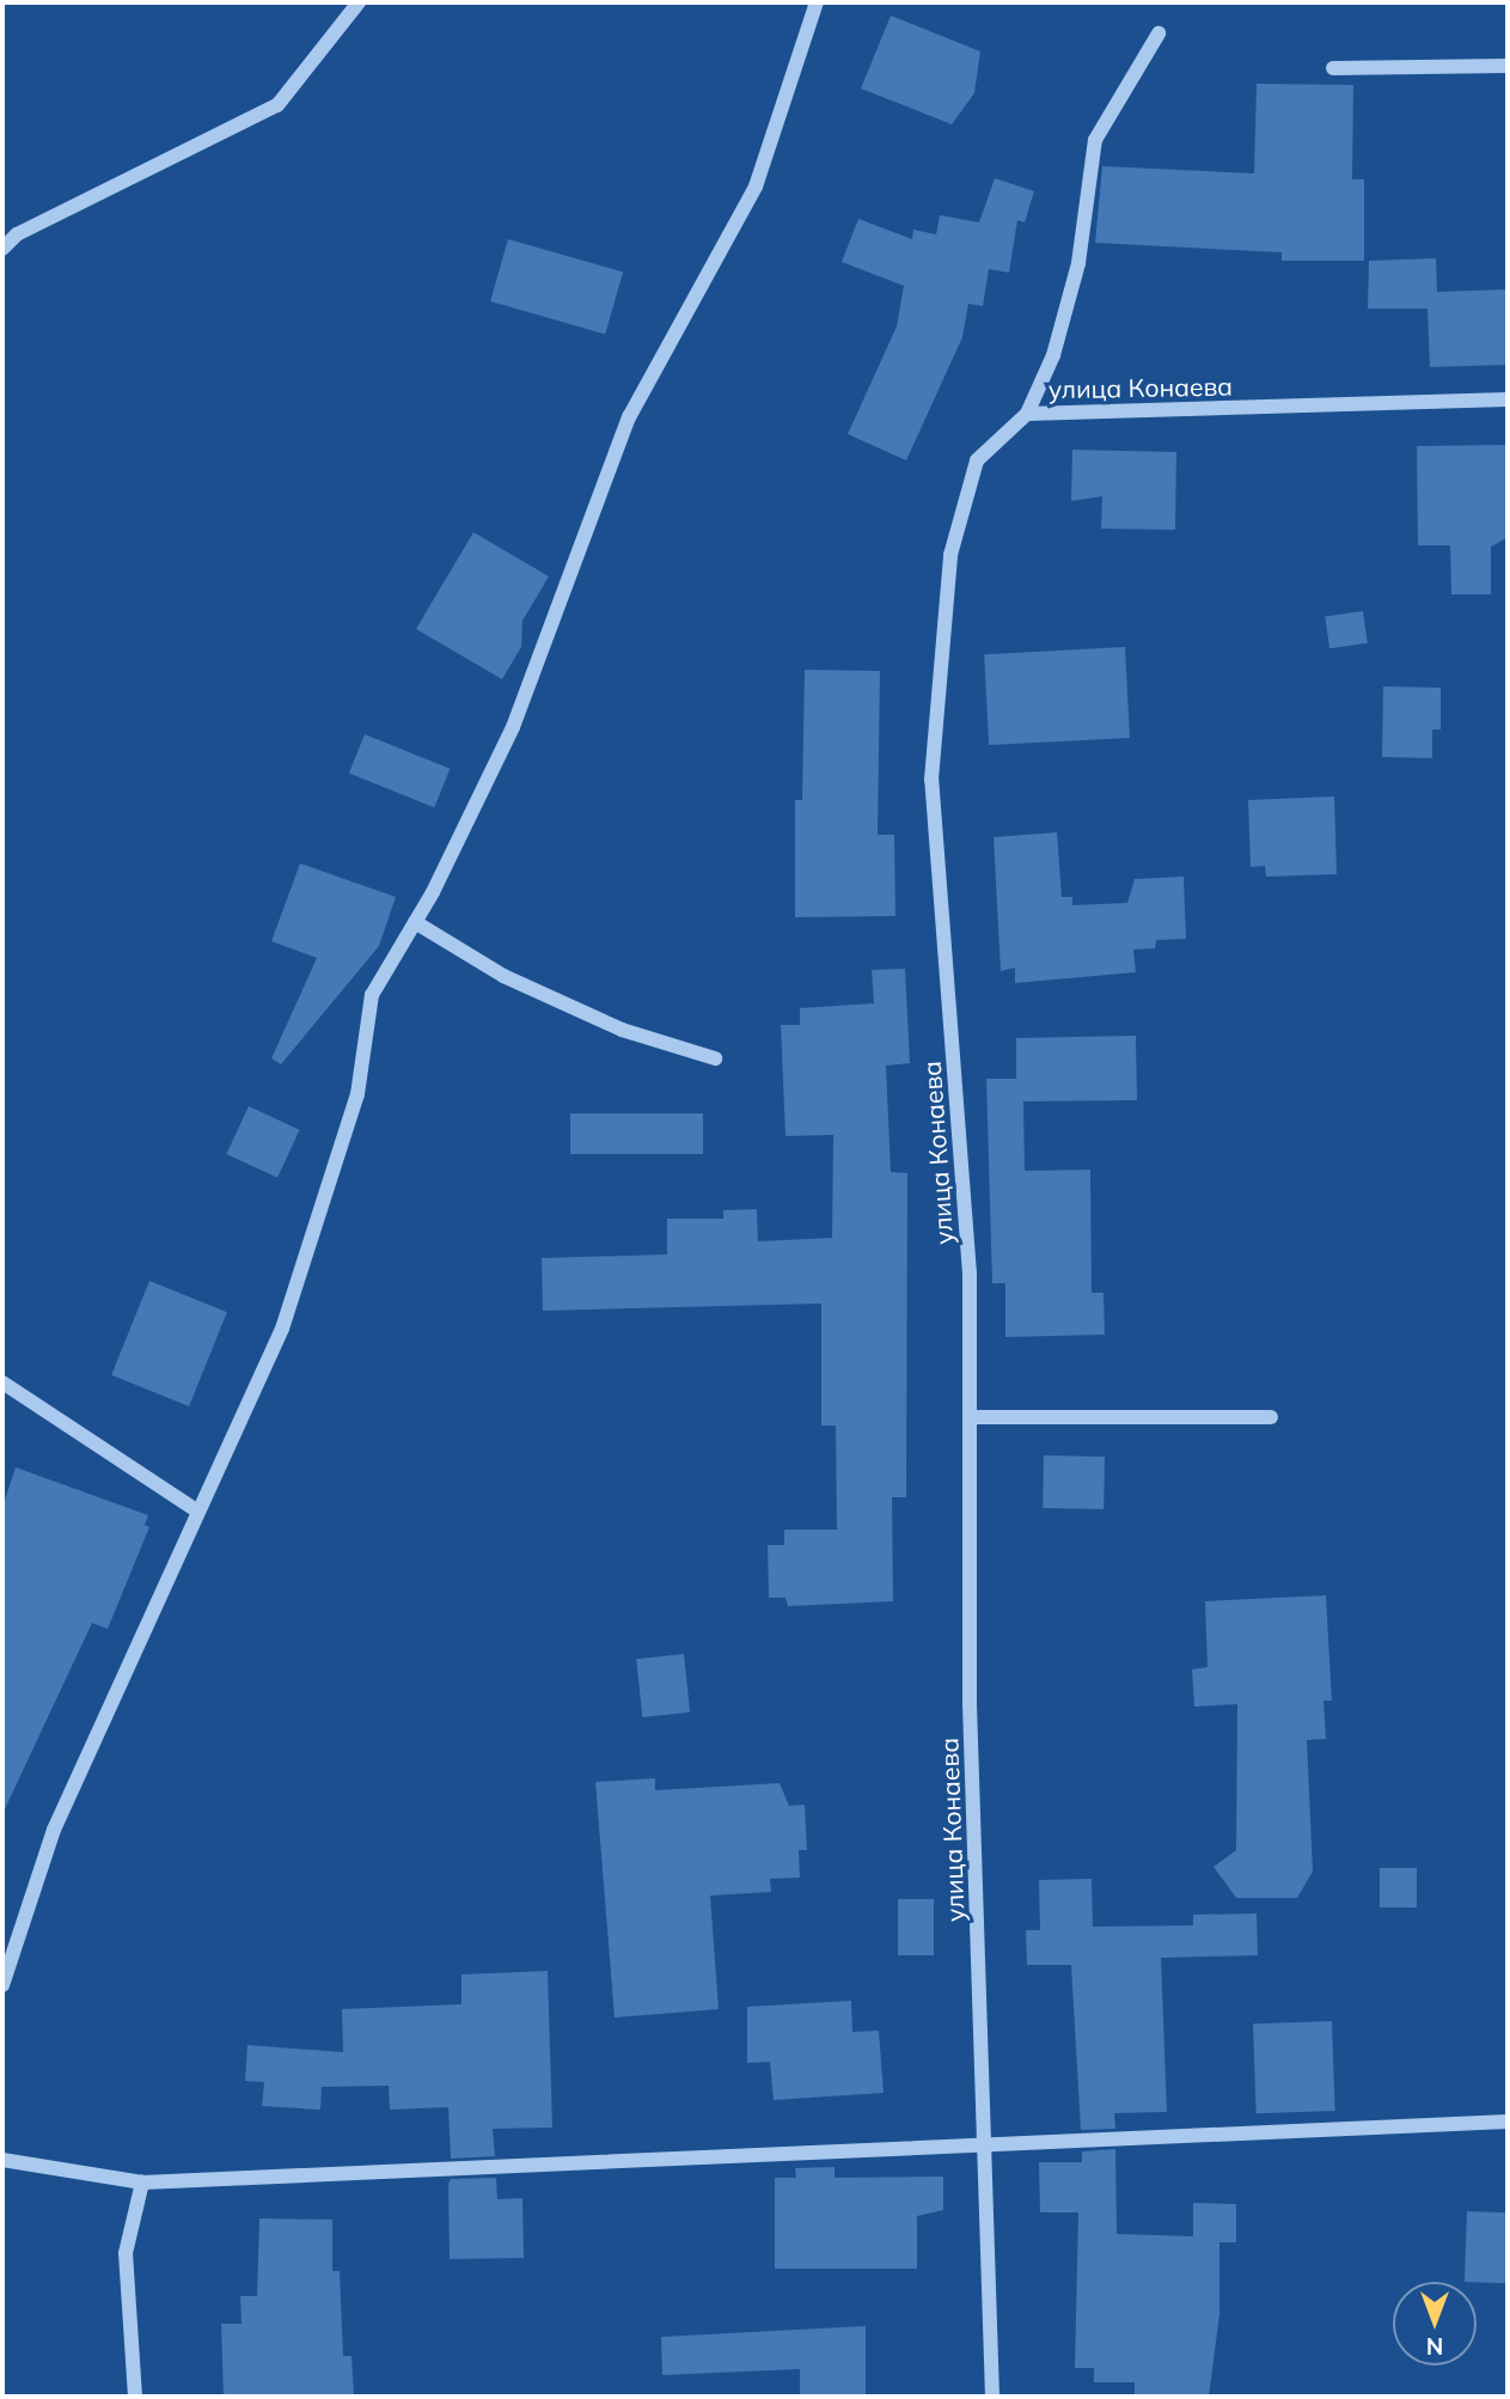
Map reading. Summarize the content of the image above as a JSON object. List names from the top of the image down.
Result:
{
  "streets": {
    "street": ["улица Конаева"]
  },
  "north": "bottom"
}
